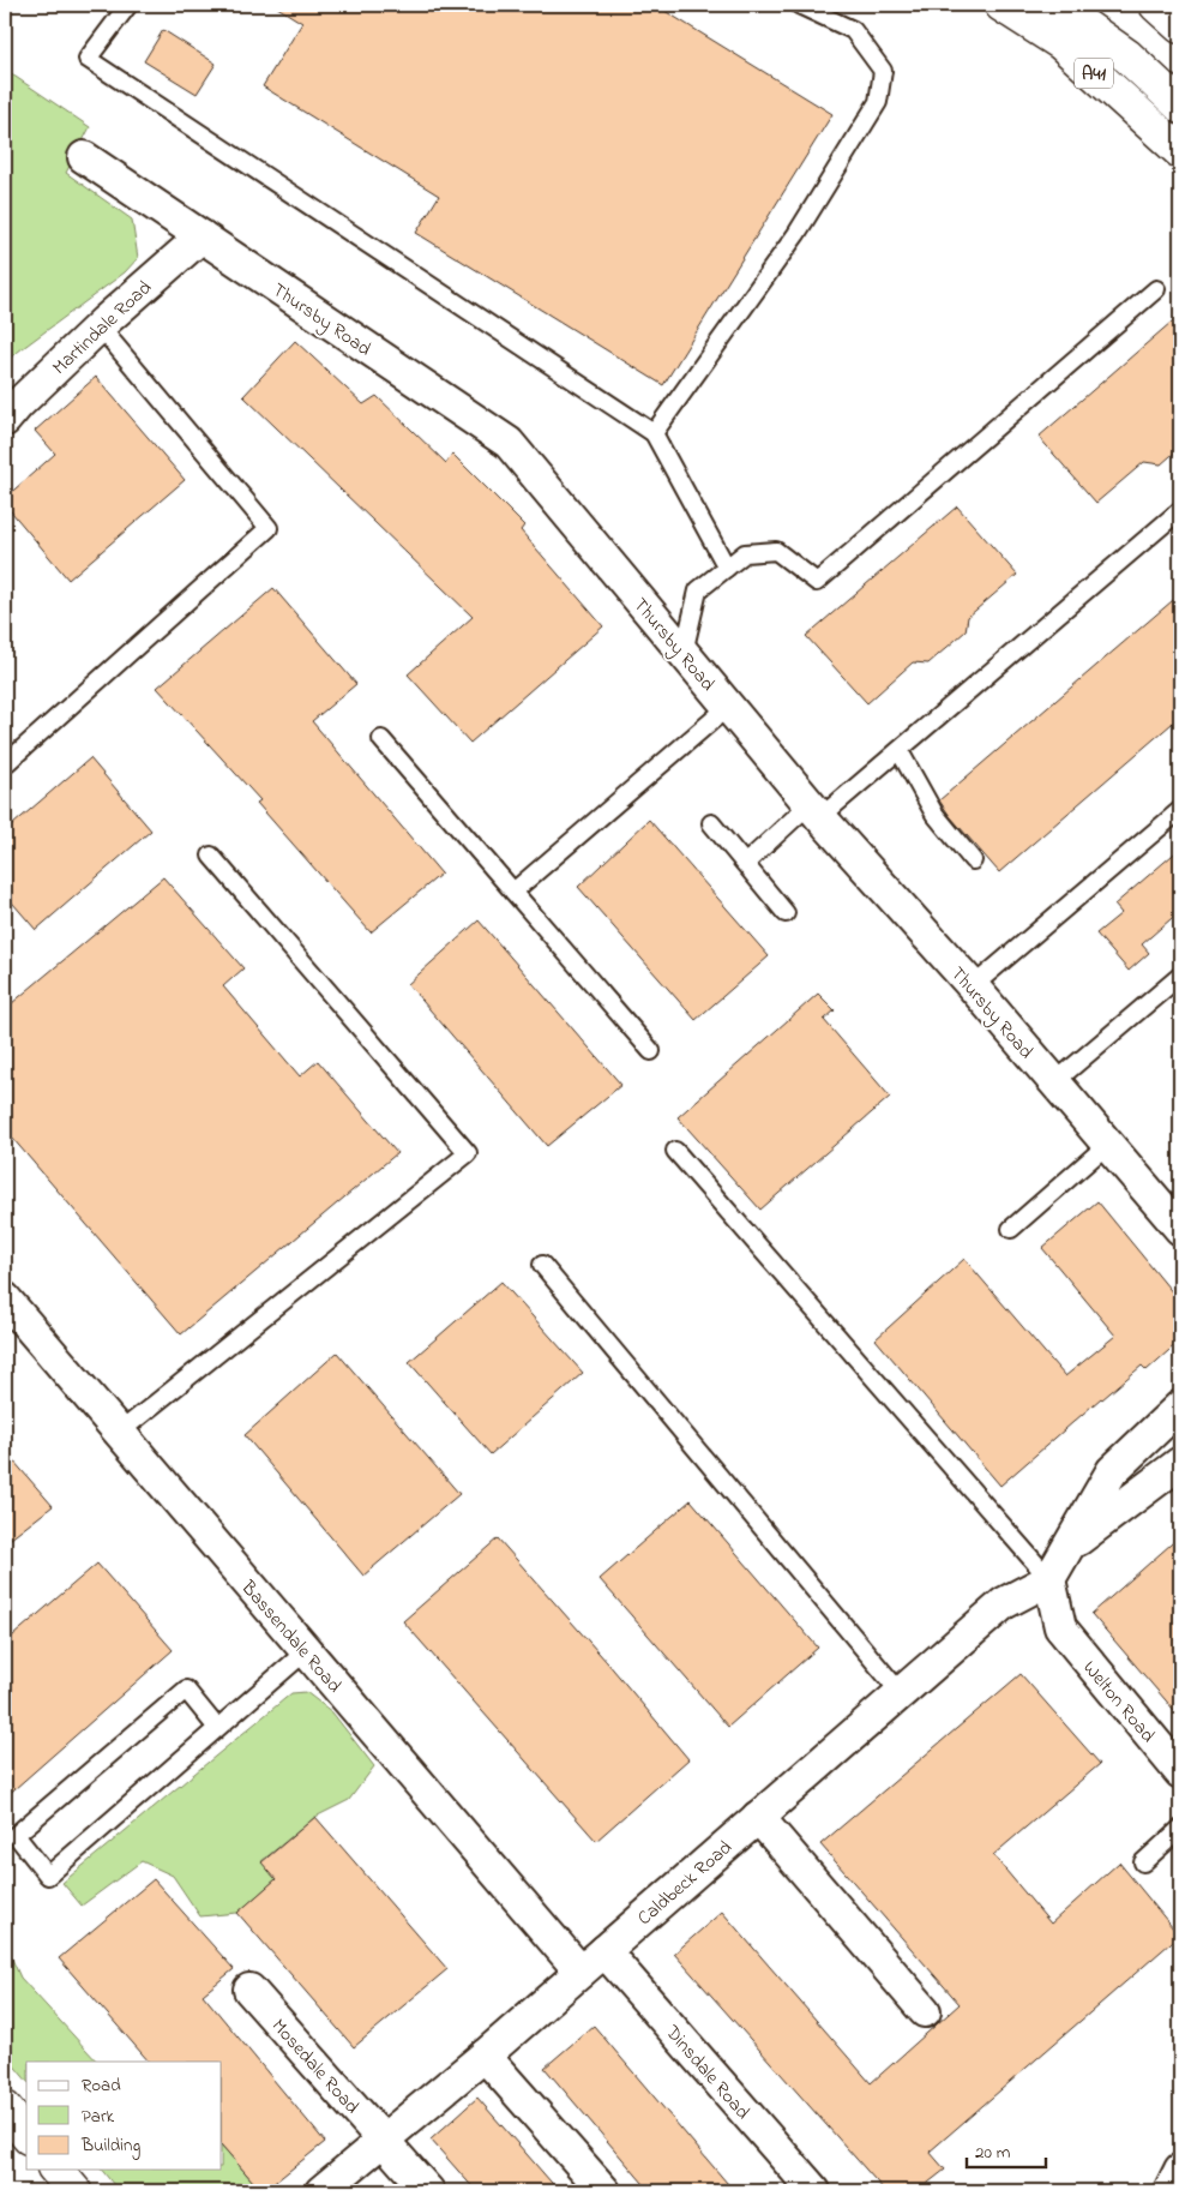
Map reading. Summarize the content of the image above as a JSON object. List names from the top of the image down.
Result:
{
  "streets": {
    "main road": ["A41"],
    "street": [
      "Thursby Road",
      "Martindale Road",
      "Bassendale Road",
      "Welton Road",
      "Caldbeck Road",
      "Mosedale Road",
      "Dinsdale Road"
    ]
  },
  "crossings": [
    ["Thursby Road", "Martindale Road"],
    ["Bassendale Road", "Caldbeck Road"],
    ["Welton Road", "Caldbeck Road"],
    ["Caldbeck Road", "Mosedale Road"],
    ["Caldbeck Road", "Dinsdale Road"]
  ],
  "legend": ["Road", "Park", "Building"],
  "scale_bar": "20 m"
}
